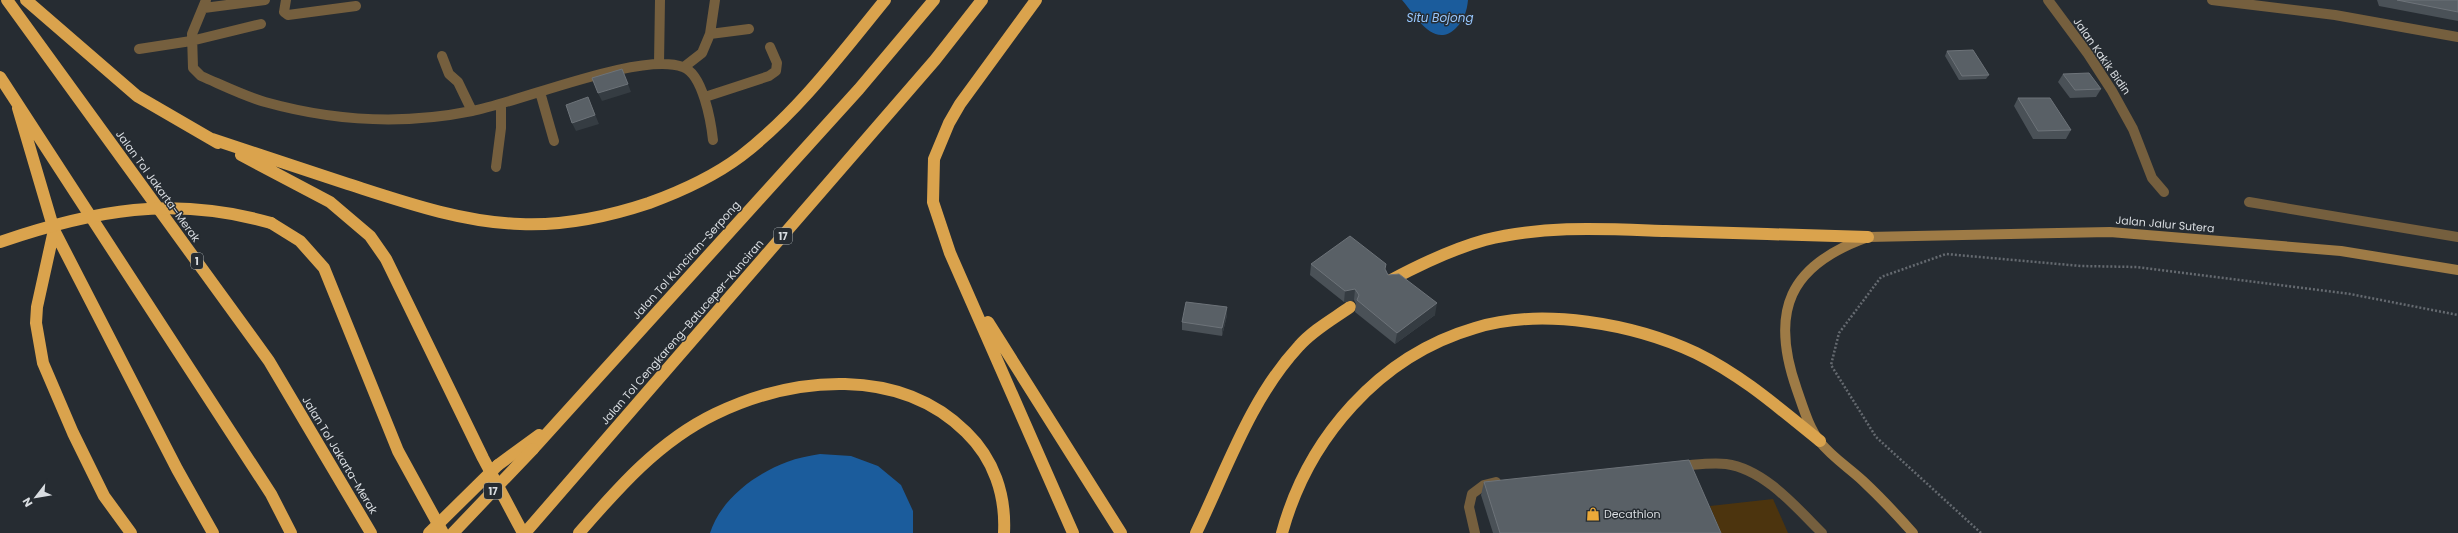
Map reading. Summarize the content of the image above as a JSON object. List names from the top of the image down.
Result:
{
  "streets": {
    "highway": [
      "Jalan Tol Jakarta–Merak",
      "17",
      "Jalan Tol Kunciran–Serpong",
      "1",
      "Jalan Tol Cengkareng–Batuceper–Kunciran"
    ],
    "main road": ["Jalan Jalur Sutera"],
    "street": ["Jalan Kakik Bidin"]
  },
  "water": ["Situ Bojong"],
  "places": {
    "shop": ["Decathlon"]
  },
  "north": "bottom left"
}
